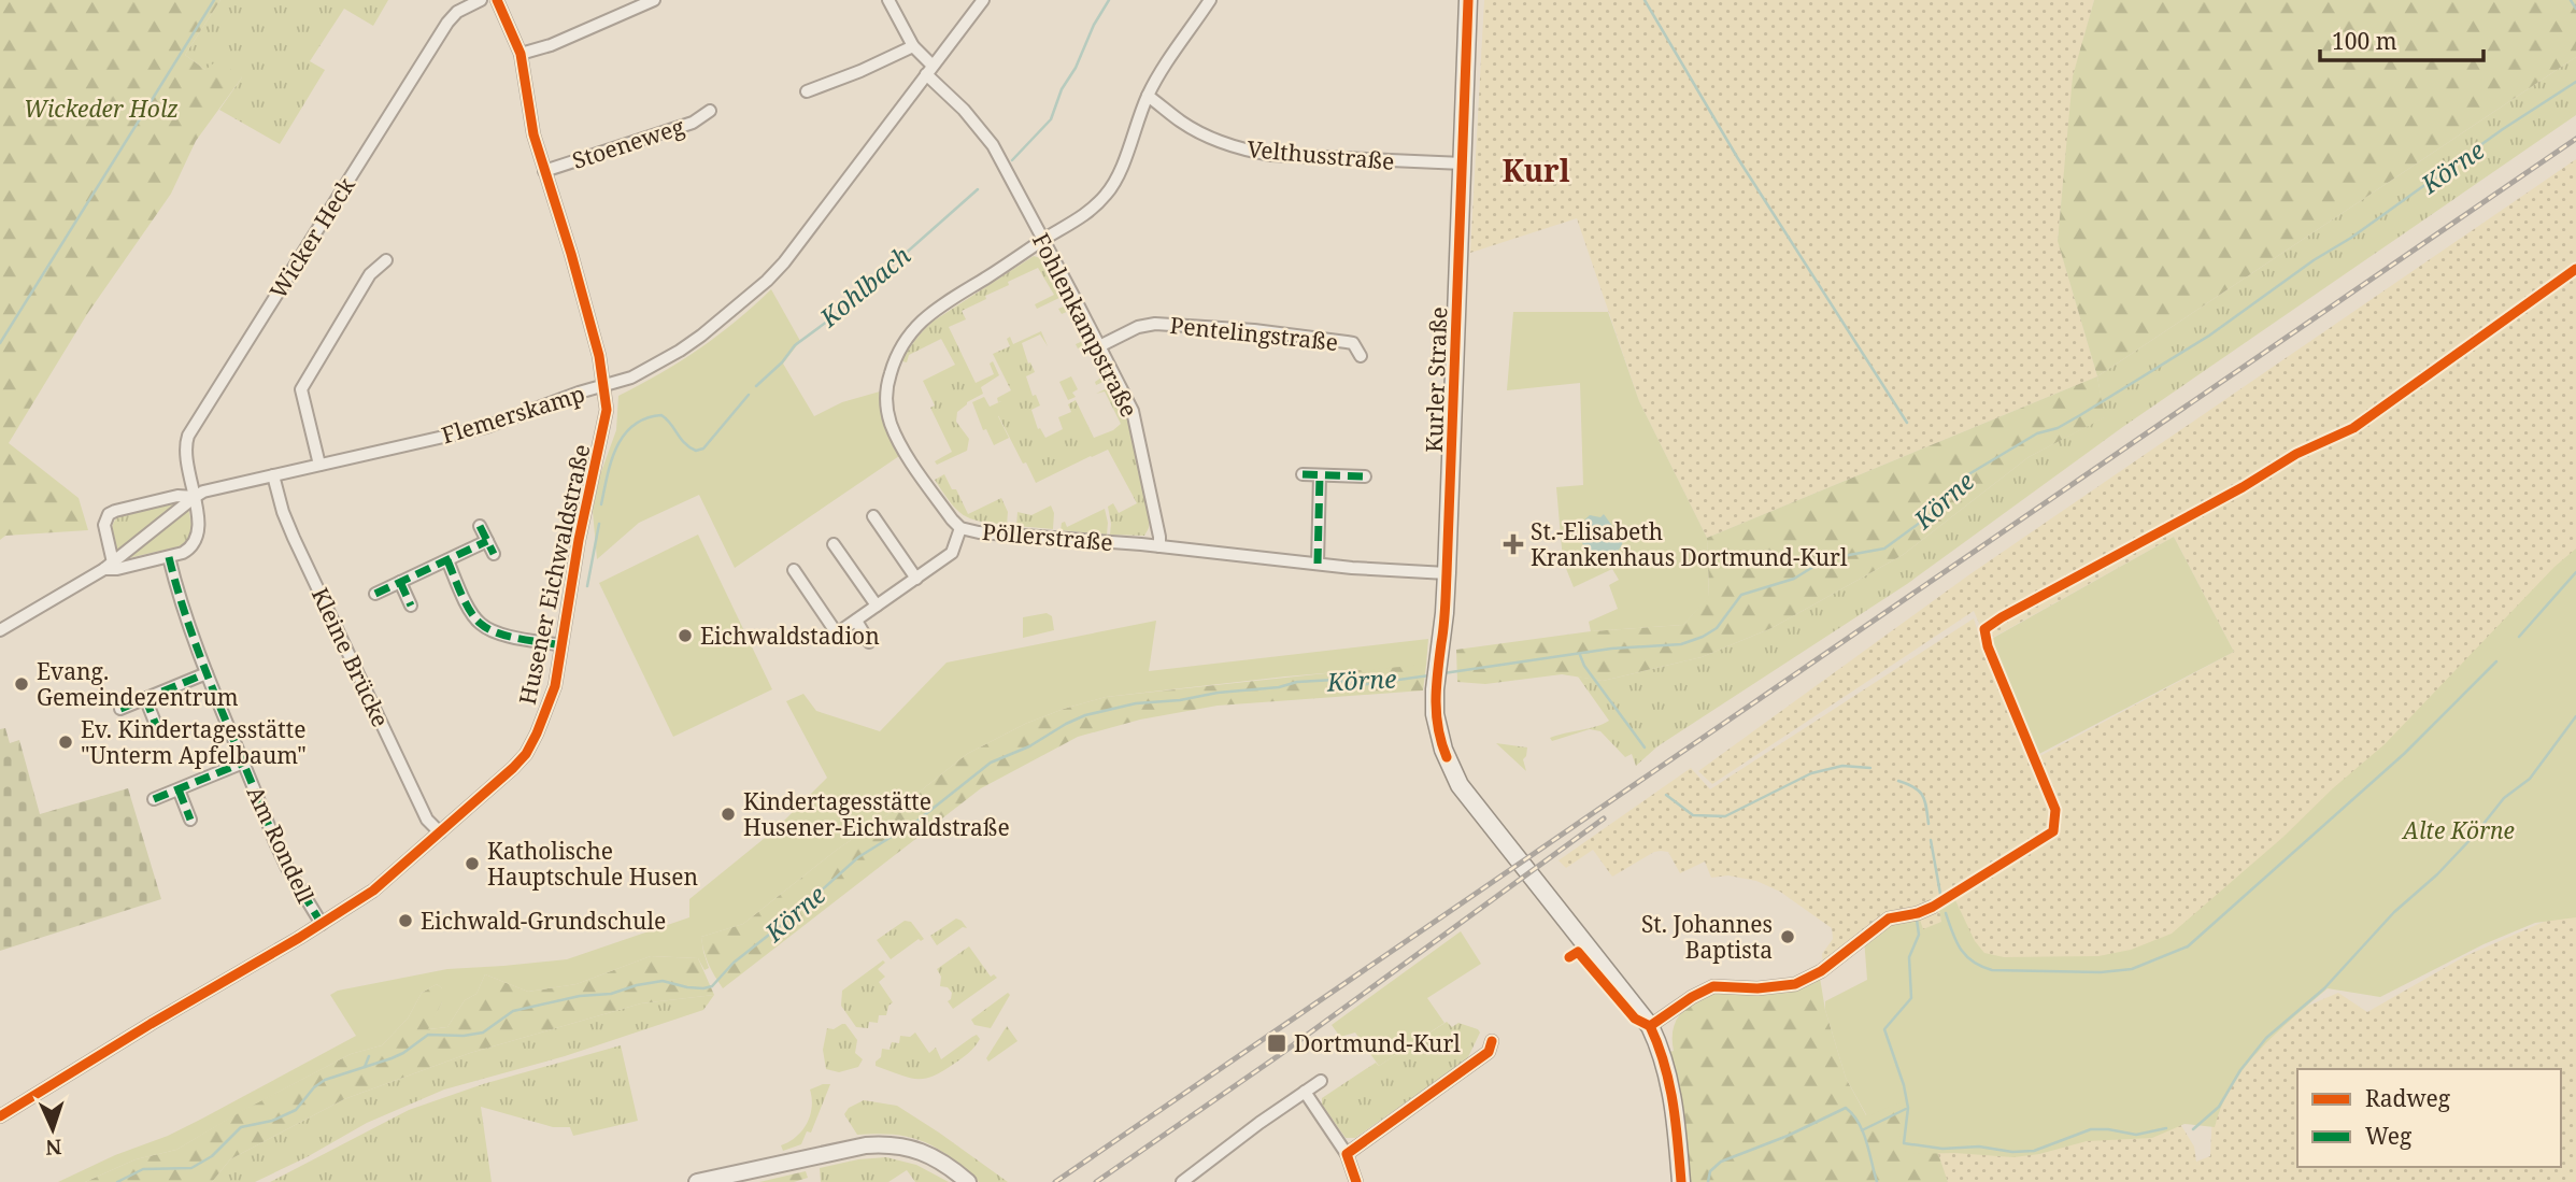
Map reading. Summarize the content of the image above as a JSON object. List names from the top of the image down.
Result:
{
  "streets": {
    "main road": ["Kurler Straße"],
    "street": [
      "Stoeneweg",
      "Velthusstraße",
      "Wicker Heck",
      "Fohlenkampstraße",
      "Pentelingstraße",
      "Flemerskamp",
      "Pöllerstraße",
      "Husener Eichwaldstraße",
      "Kleine Brücke",
      "Am Rondell"
    ]
  },
  "crossings": [
    ["Stoeneweg", "Husener Eichwaldstraße"],
    ["Velthusstraße", "Kurler Straße"],
    ["Velthusstraße", "Pöllerstraße"],
    ["Wicker Heck", "Flemerskamp"],
    ["Fohlenkampstraße", "Pentelingstraße"],
    ["Fohlenkampstraße", "Flemerskamp"],
    ["Fohlenkampstraße", "Pöllerstraße"],
    ["Flemerskamp", "Husener Eichwaldstraße"],
    ["Flemerskamp", "Kleine Brücke"],
    ["Flemerskamp", "Am Rondell"],
    ["Husener Eichwaldstraße", "Kleine Brücke"],
    ["Husener Eichwaldstraße", "Am Rondell"]
  ],
  "districts": ["Kurl"],
  "water": ["Körne", "Kohlbach"],
  "parks": ["Wickeder Holz", "Alte Körne"],
  "places": {
    "health": ["St.-Elisabeth Krankenhaus Dortmund-Kurl"],
    "other": [
      "Eichwaldstadion",
      "Evang. Gemeindezentrum",
      "Ev. Kindertagesstätte \"Unterm Apfelbaum\"",
      "Kindertagesstätte Husener-Eichwaldstraße",
      "Katholische Hauptschule Husen",
      "Eichwald-Grundschule",
      "St. Johannes Baptista"
    ],
    "transit": ["Dortmund-Kurl"]
  },
  "legend": ["Radweg", "Weg"],
  "scale_bar": "100 m",
  "north": "bottom"
}
